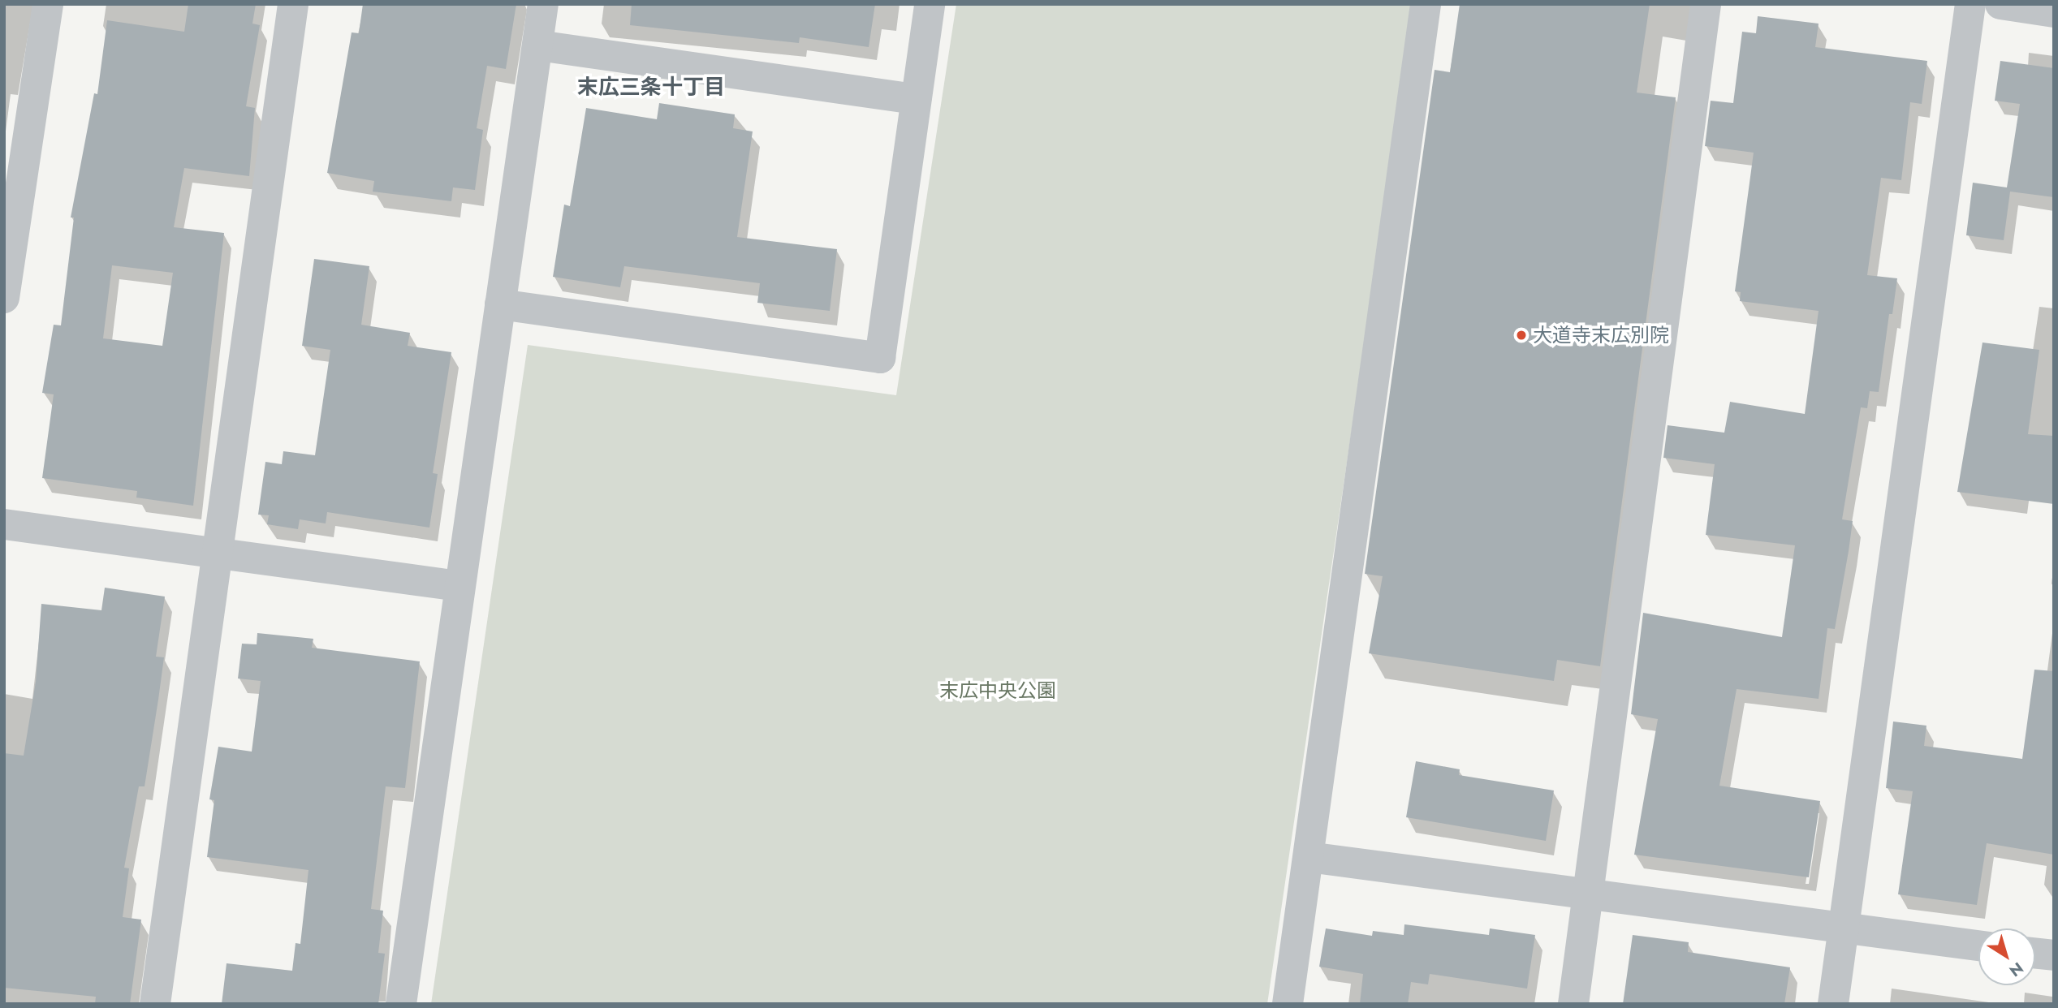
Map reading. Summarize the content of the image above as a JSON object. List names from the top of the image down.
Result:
{
  "districts": ["末広三条十丁目"],
  "parks": ["末広中央公園"],
  "places": ["大道寺末広別院"],
  "north": "bottom right"
}
